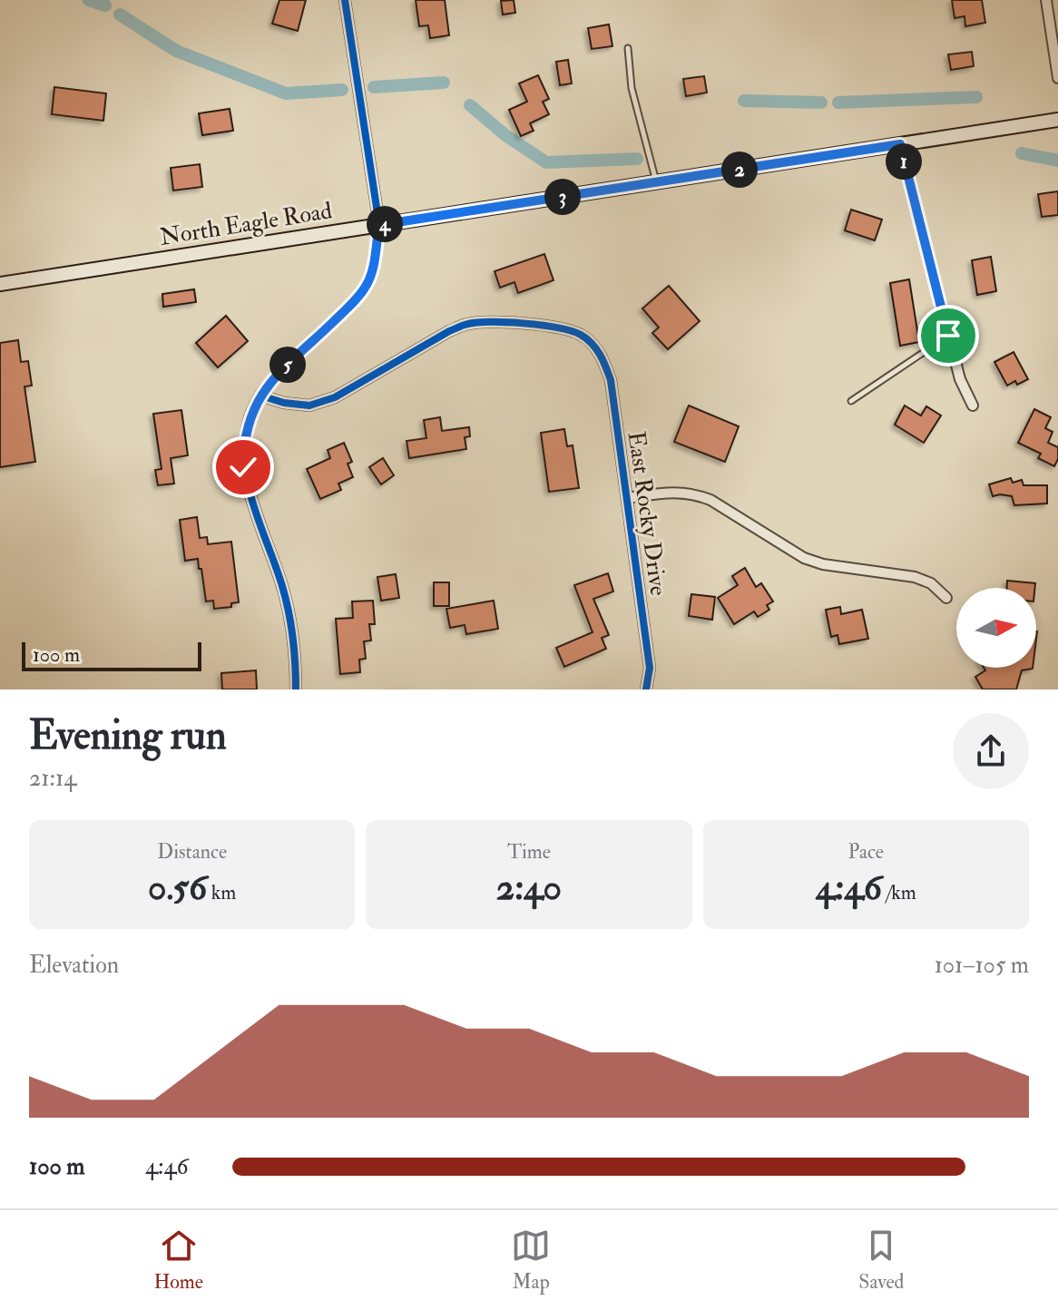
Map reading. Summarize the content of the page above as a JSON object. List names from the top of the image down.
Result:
{
  "streets": {
    "main road": ["North Eagle Road"],
    "street": ["East Rocky Drive"]
  },
  "scale_bar": "100 m",
  "north": "right",
  "page": {
    "pins": [
      "1",
      "2",
      "3",
      "4",
      "5"
    ],
    "scale": "100 m",
    "heading": ["Evening run", "21:14"],
    "stats": [
      ["Distance", "0.56 km"],
      ["Time", "2:40"],
      ["Pace", "4:46 /km"]
    ],
    "chart": ["Elevation", "101–105 m"],
    "list": [
      {
        "name": "100 m",
        "note": "4:46"
      }
    ],
    "tabs": ["Home", "Map", "Saved"]
  }
}
